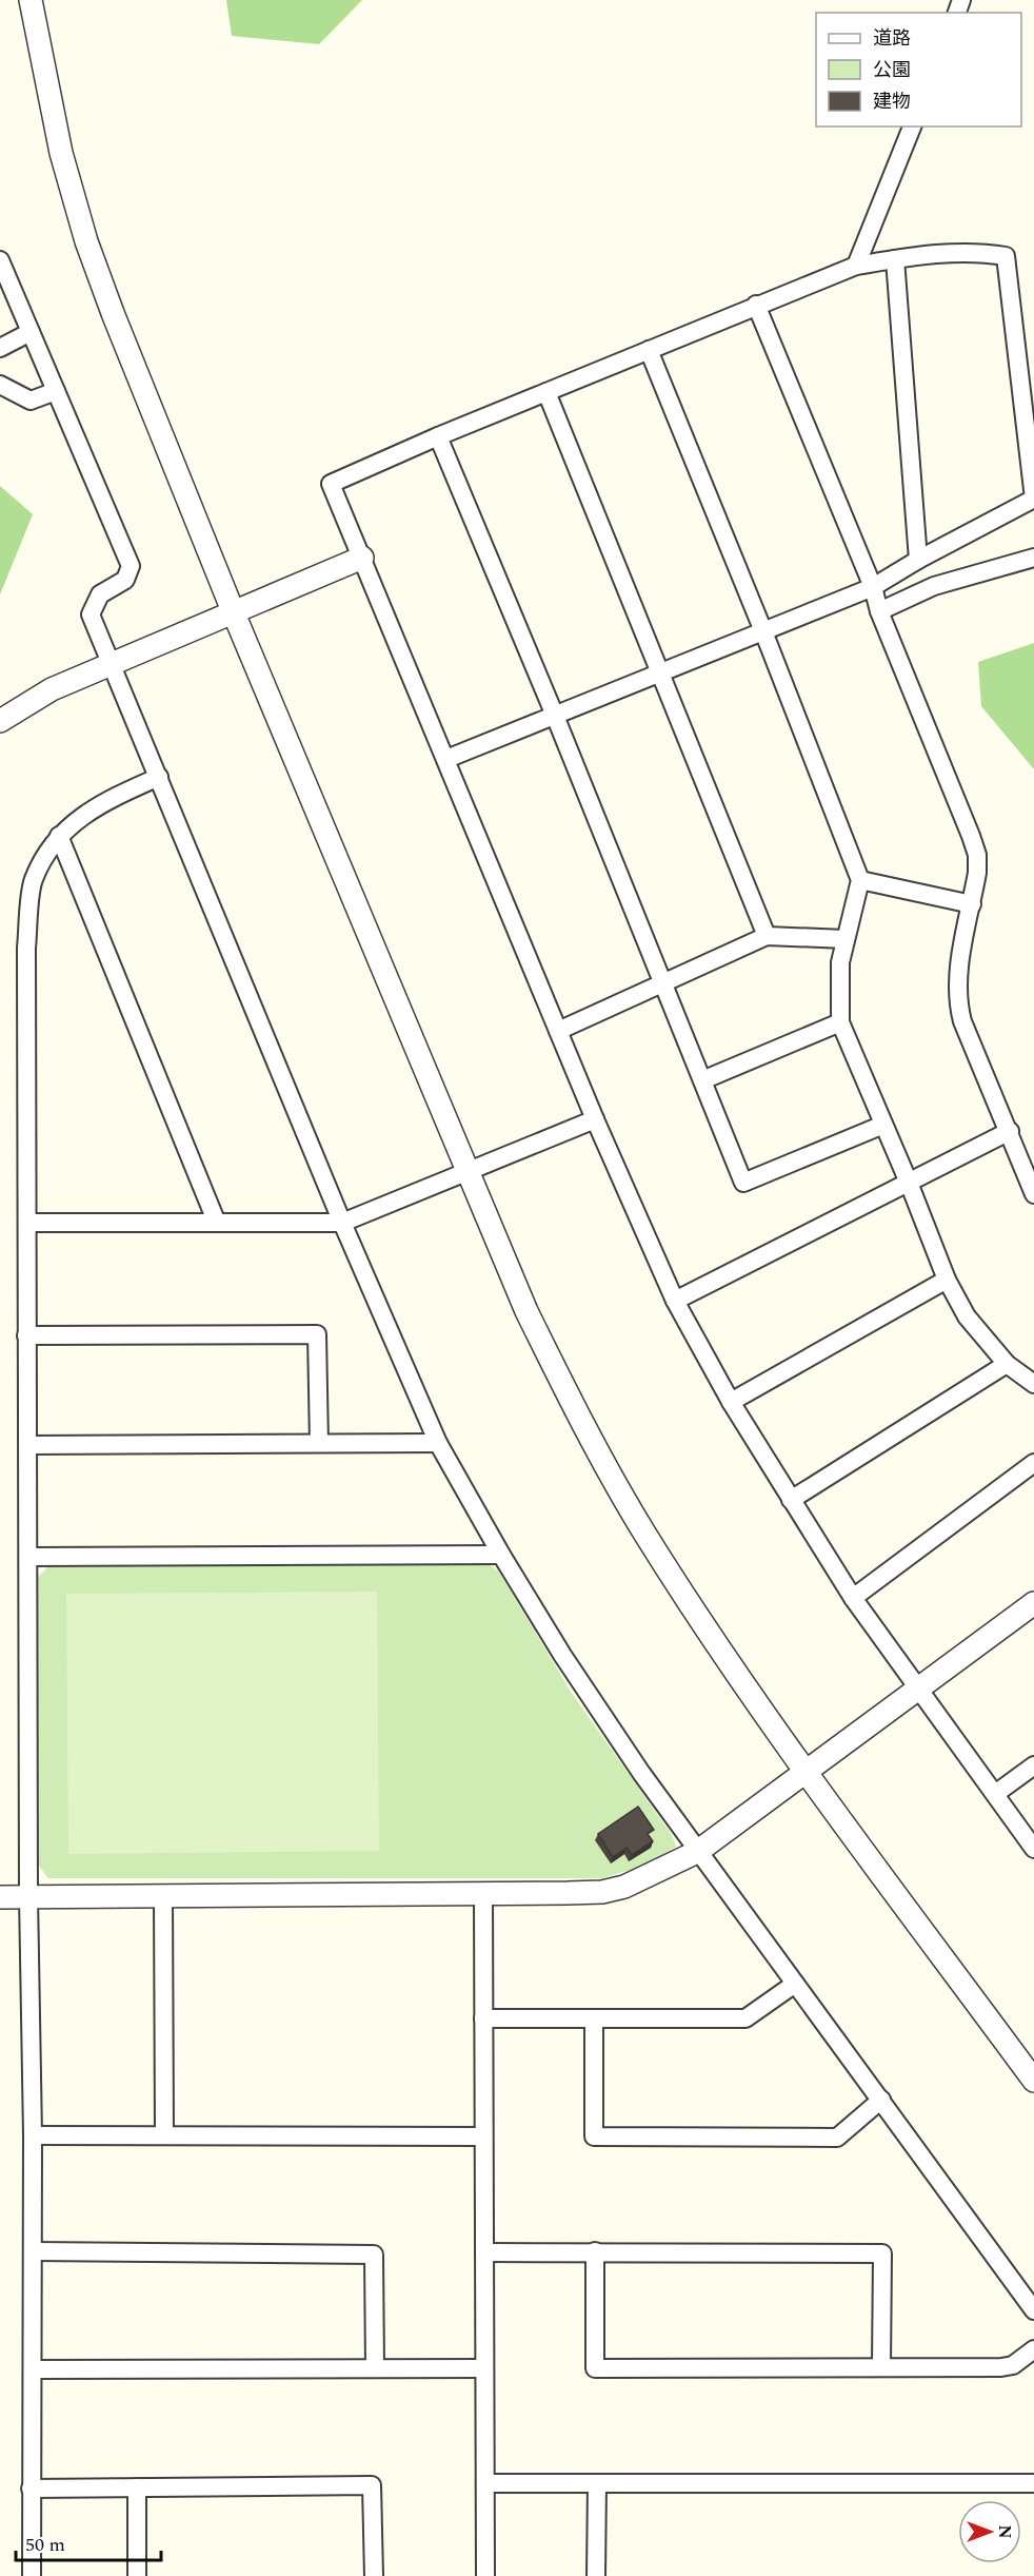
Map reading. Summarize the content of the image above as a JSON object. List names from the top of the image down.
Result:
{
  "legend": ["道路", "公園", "建物"],
  "scale_bar": "50 m",
  "north": "right"
}
